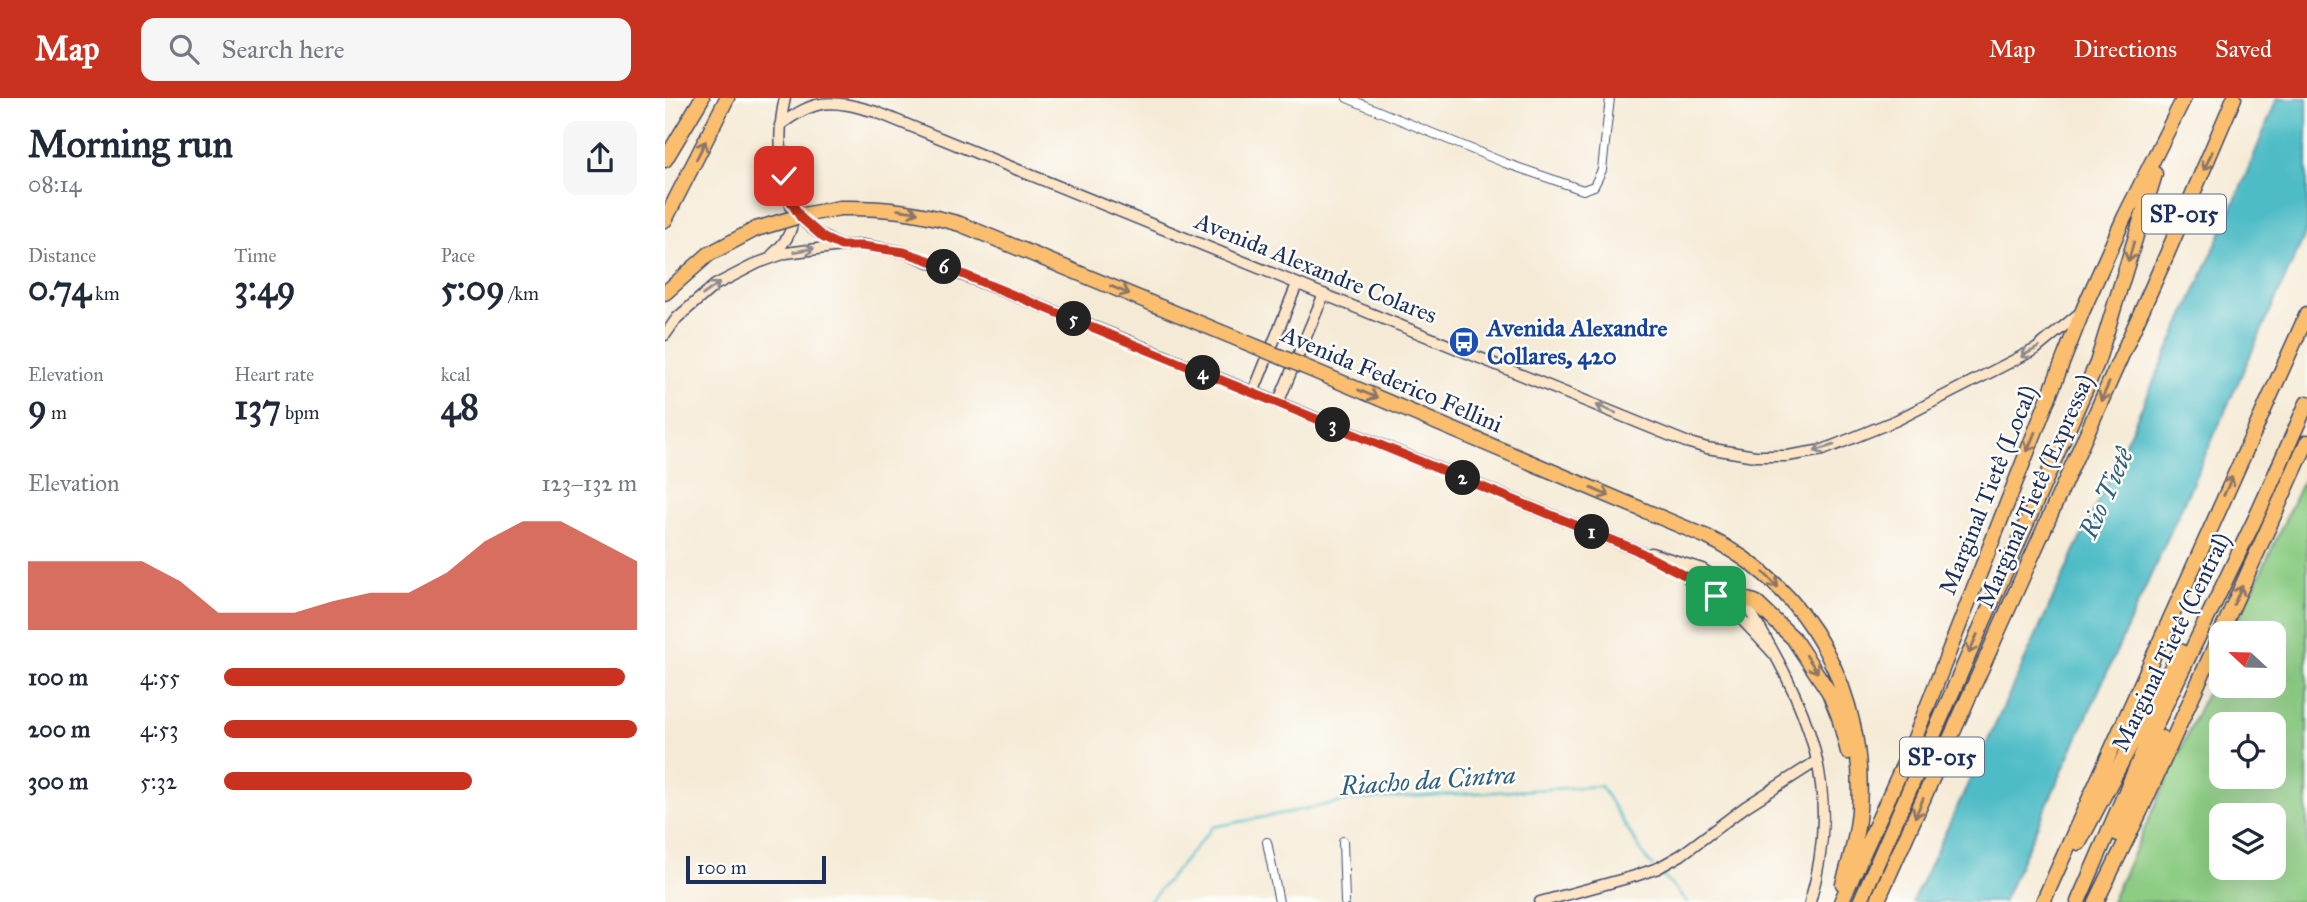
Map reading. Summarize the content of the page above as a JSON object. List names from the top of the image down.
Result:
{
  "streets": {
    "highway": [
      "SP-015",
      "Avenida Federico Fellini",
      "Marginal Tietê (Local)",
      "Marginal Tietê (Expressa)",
      "Marginal Tietê (Central)"
    ],
    "main road": ["Avenida Alexandre Colares"]
  },
  "crossings": [
    ["Avenida Alexandre Colares", "Marginal Tietê (Local)"],
    ["Avenida Federico Fellini", "Marginal Tietê (Local)"]
  ],
  "one_way": ["Avenida Alexandre Colares", "Avenida Federico Fellini"],
  "water": ["Rio Tietê", "Riacho da Cintra"],
  "places": {
    "bus stop": ["Avenida Alexandre Collares, 420"]
  },
  "scale_bar": "100 m",
  "north": "left",
  "page": {
    "header": "Map",
    "search": "Search here",
    "nav": ["Map", "Directions", "Saved"],
    "heading": ["Morning run", "08:14"],
    "stats": [
      ["Distance", "0.74 km"],
      ["Time", "3:49"],
      ["Pace", "5:09 /km"],
      ["Elevation", "9 m"],
      ["Heart rate", "137 bpm"],
      ["kcal", "48"]
    ],
    "pins": [
      "6",
      "5",
      "4",
      "3",
      "2",
      "1"
    ],
    "chart": ["Elevation", "123–132 m"],
    "list": [
      {
        "name": "100 m",
        "note": "4:55"
      },
      {
        "name": "200 m",
        "note": "4:53"
      },
      {
        "name": "300 m",
        "note": "5:32"
      }
    ],
    "scale": "100 m"
  }
}
